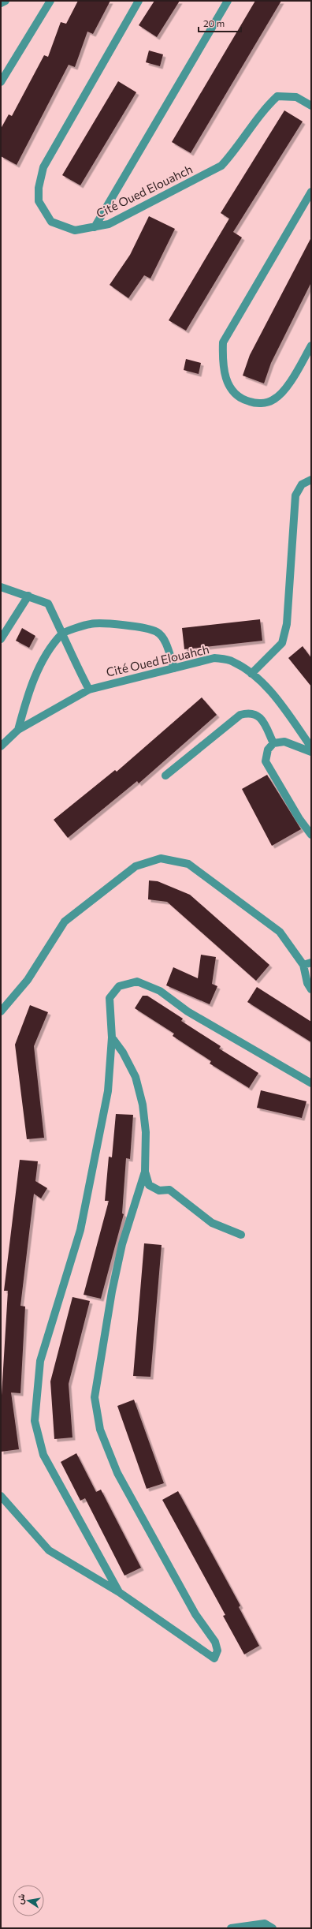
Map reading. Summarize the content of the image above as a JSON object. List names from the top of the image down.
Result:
{
  "streets": {
    "street": ["Cité Oued Elouahch"]
  },
  "scale_bar": "20 m",
  "north": "left"
}
